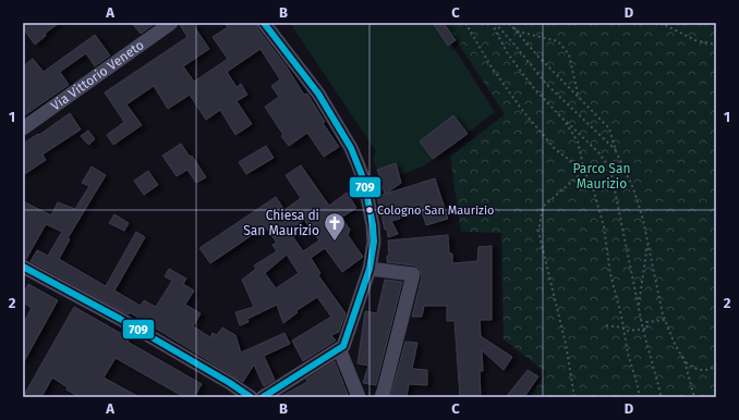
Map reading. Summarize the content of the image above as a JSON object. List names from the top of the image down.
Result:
{
  "streets": {
    "street": ["Via Vittorio Veneto"]
  },
  "parks": ["Parco San Maurizio"],
  "places": {
    "other": ["Cologno San Maurizio"],
    "church": ["Chiesa di San Maurizio"]
  },
  "lines": ["transit line 709"],
  "grid": {
    "columns": [
      "A",
      "B",
      "C",
      "D"
    ],
    "rows": ["1", "2"]
  }
}
